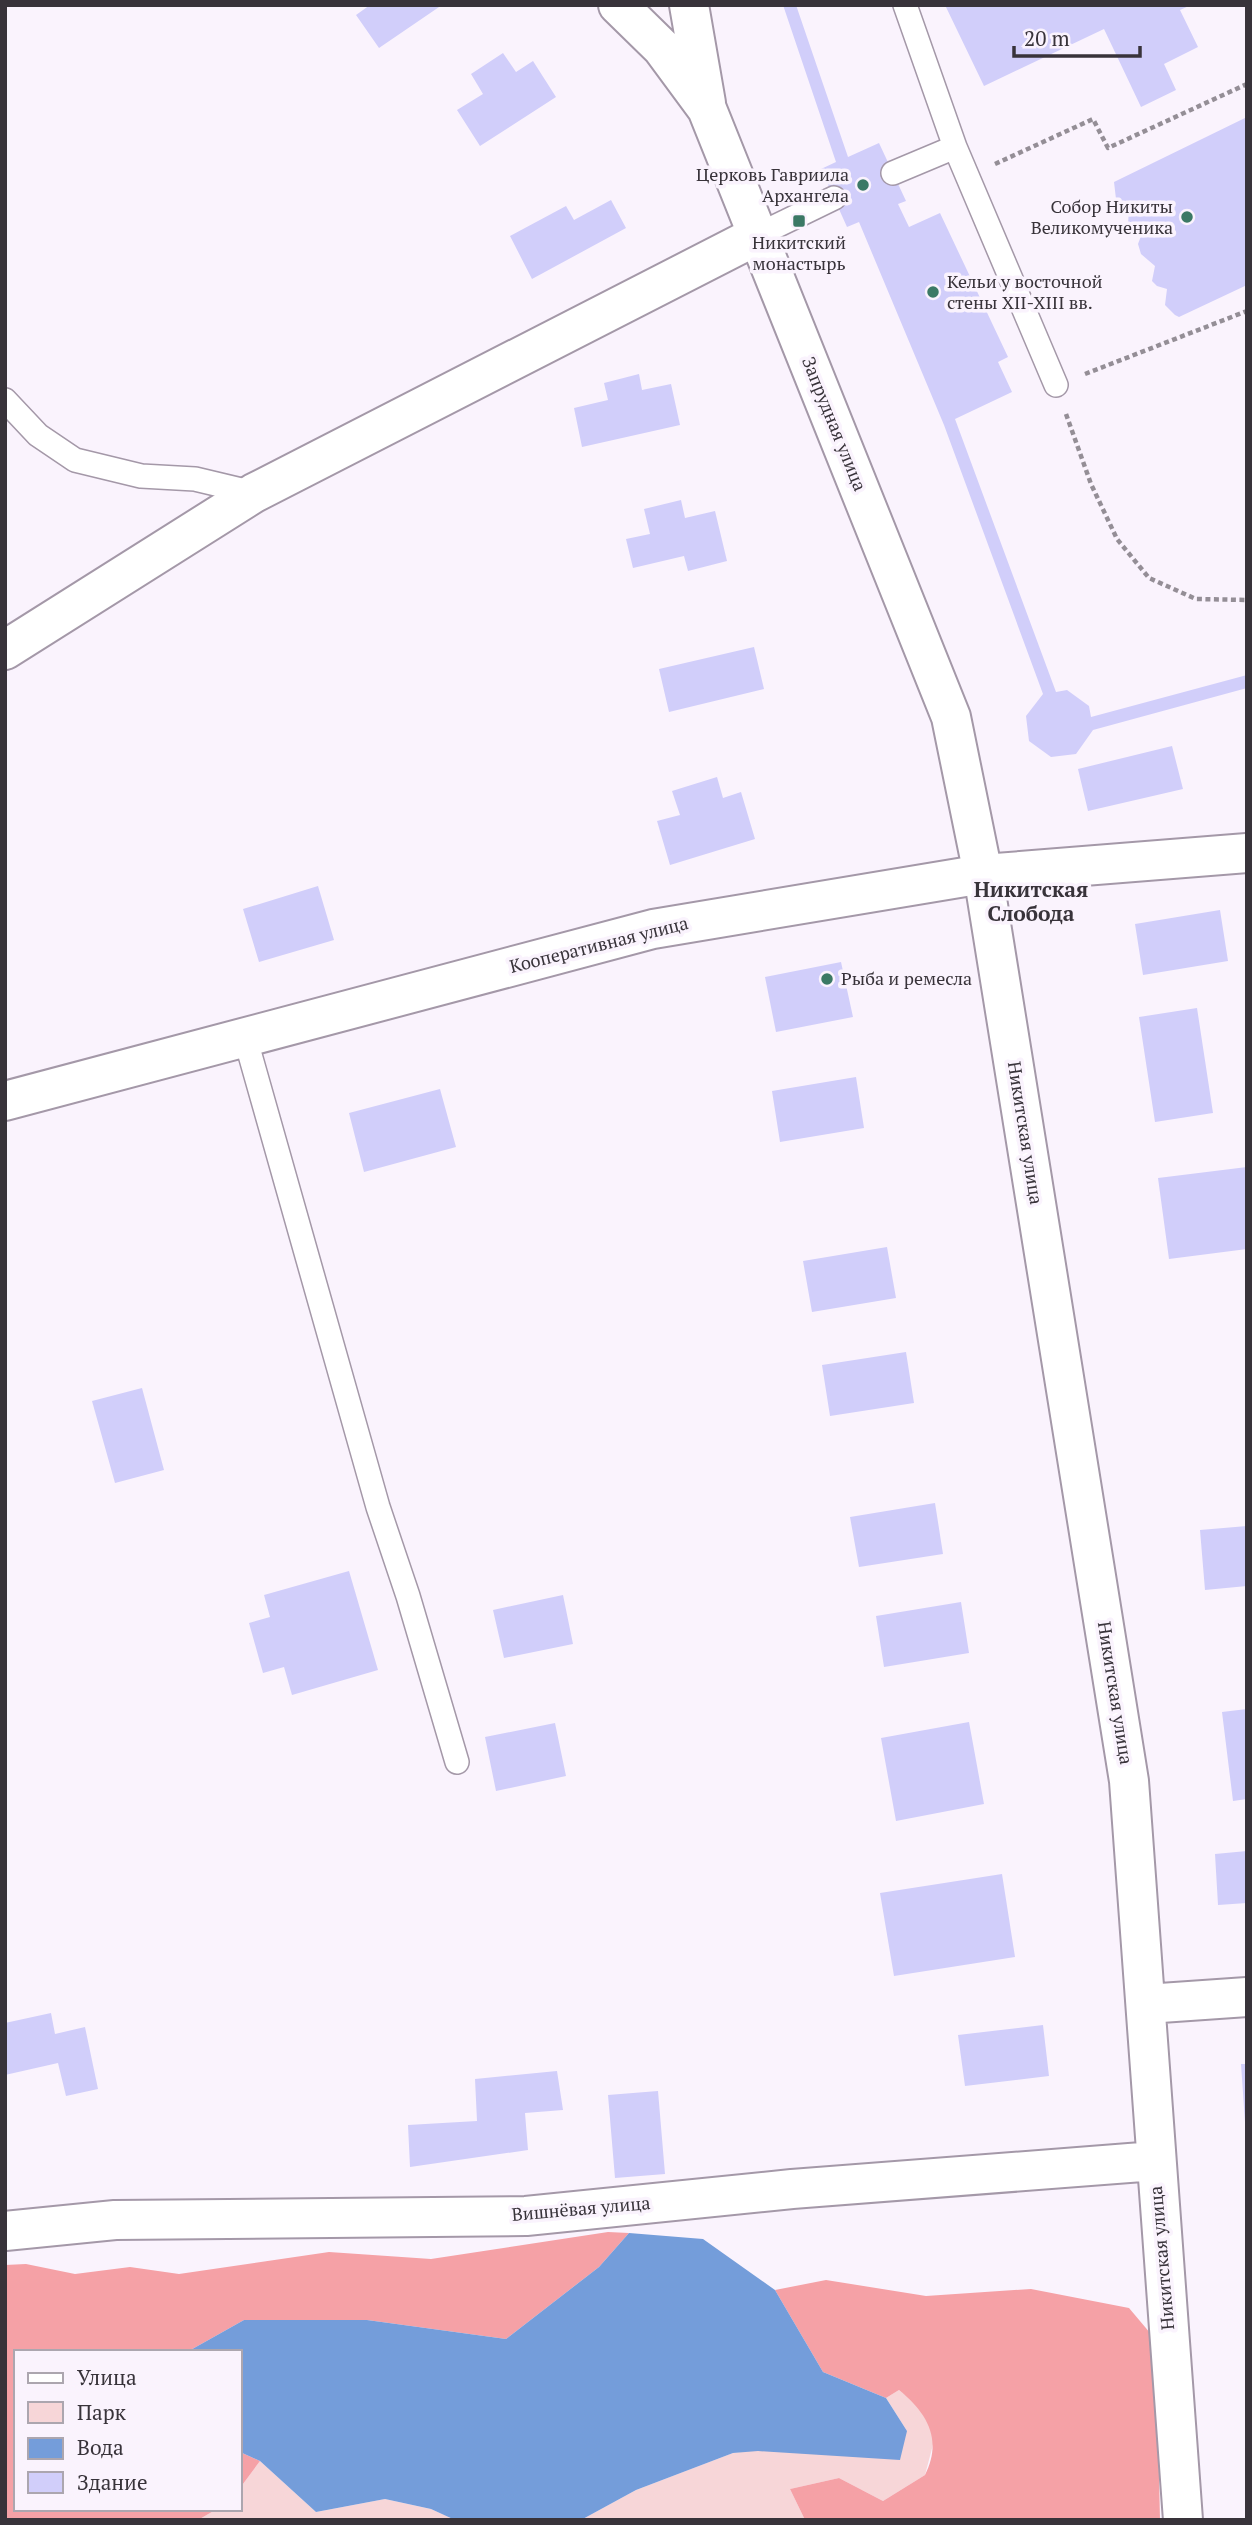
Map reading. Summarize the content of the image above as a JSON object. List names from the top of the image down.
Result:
{
  "streets": {
    "street": [
      "Запрудная улица",
      "Кооперативная улица",
      "Никитская улица",
      "Вишнёвая улица"
    ]
  },
  "crossings": [
    ["Запрудная улица", "Кооперативная улица"],
    ["Запрудная улица", "Никитская улица"],
    ["Кооперативная улица", "Никитская улица"],
    ["Никитская улица", "Вишнёвая улица"]
  ],
  "districts": ["Никитская Слобода"],
  "places": {
    "other": [
      "Церковь Гавриила Архангела",
      "Собор Никиты Великомученика",
      "Кельи у восточной стены XII-XIII вв.",
      "Рыба и ремесла"
    ],
    "transit": ["Никитский монастырь"]
  },
  "legend": [
    "Улица",
    "Парк",
    "Вода",
    "Здание"
  ],
  "scale_bar": "20 m"
}
